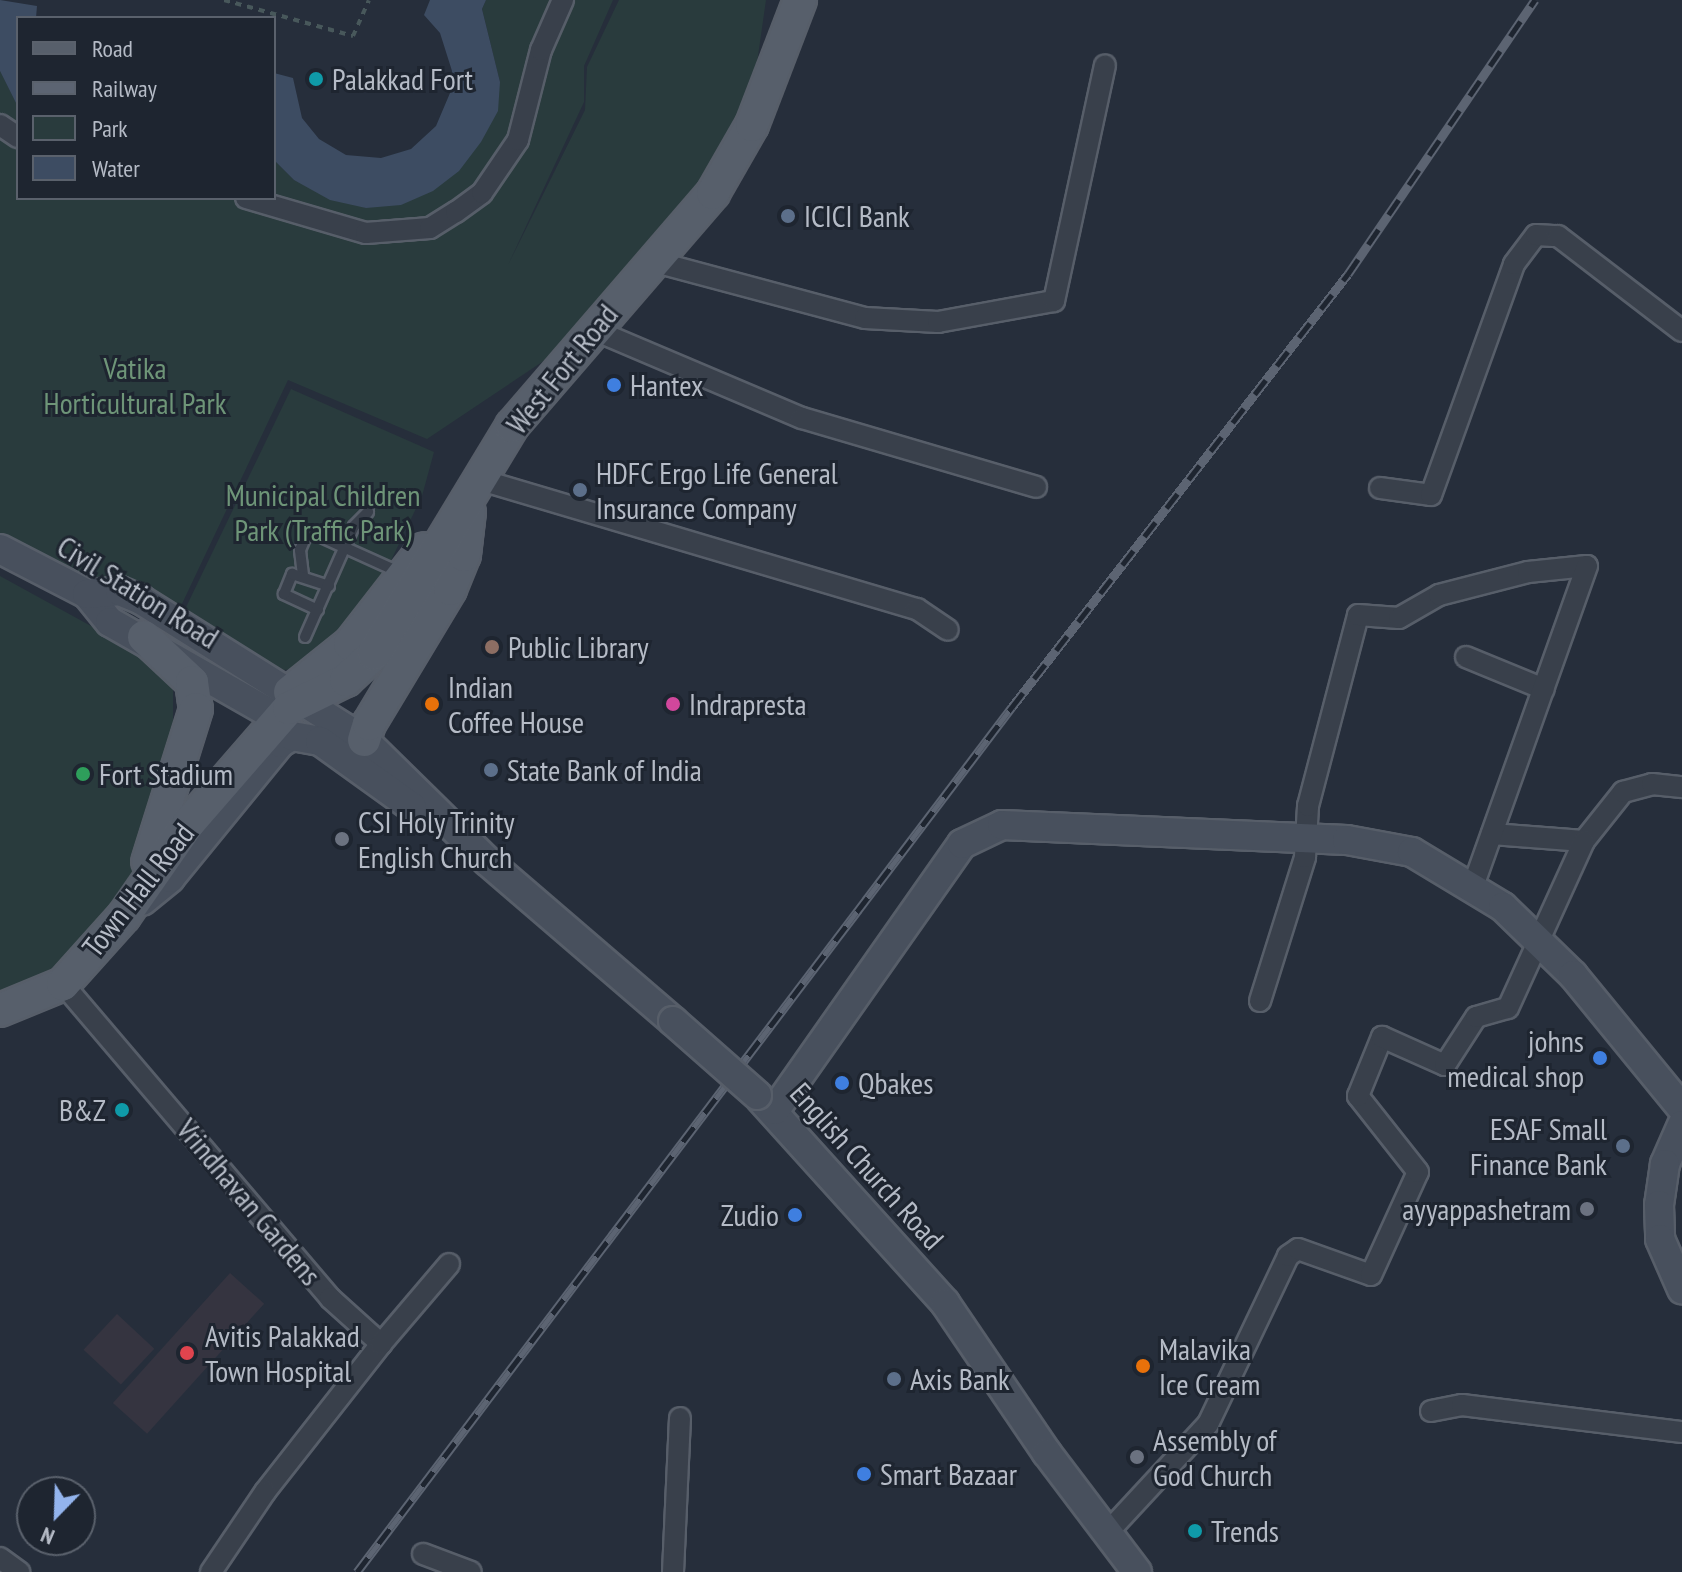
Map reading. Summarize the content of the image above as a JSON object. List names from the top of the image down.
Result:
{
  "streets": {
    "main road": [
      "West Fort Road",
      "Civil Station Road",
      "Town Hall Road",
      "English Church Road"
    ],
    "street": ["Vrindhavan Gardens"]
  },
  "crossings": [
    ["West Fort Road", "Civil Station Road"],
    ["West Fort Road", "Town Hall Road"],
    ["West Fort Road", "English Church Road"],
    ["Civil Station Road", "Town Hall Road"],
    ["Civil Station Road", "English Church Road"],
    ["Town Hall Road", "English Church Road"],
    ["Town Hall Road", "Vrindhavan Gardens"]
  ],
  "parks": ["Vatika Horticultural Park", "Municipal Children Park (Traffic Park)"],
  "places": [
    "Palakkad Fort",
    "ICICI Bank",
    "Hantex",
    "HDFC Ergo Life General Insurance Company",
    "Public Library",
    "Indian Coffee House",
    "Indrapresta",
    "State Bank of India",
    "Fort Stadium",
    "CSI Holy Trinity English Church",
    "johns medical shop",
    "Qbakes",
    "B&Z",
    "ESAF Small Finance Bank",
    "ayyappashetram",
    "Zudio",
    "Avitis Palakkad Town Hospital",
    "Malavika Ice Cream",
    "Axis Bank",
    "Assembly of God Church",
    "Smart Bazaar",
    "Trends"
  ],
  "legend": [
    "Road",
    "Railway",
    "Park",
    "Water"
  ],
  "north": "bottom left"
}
